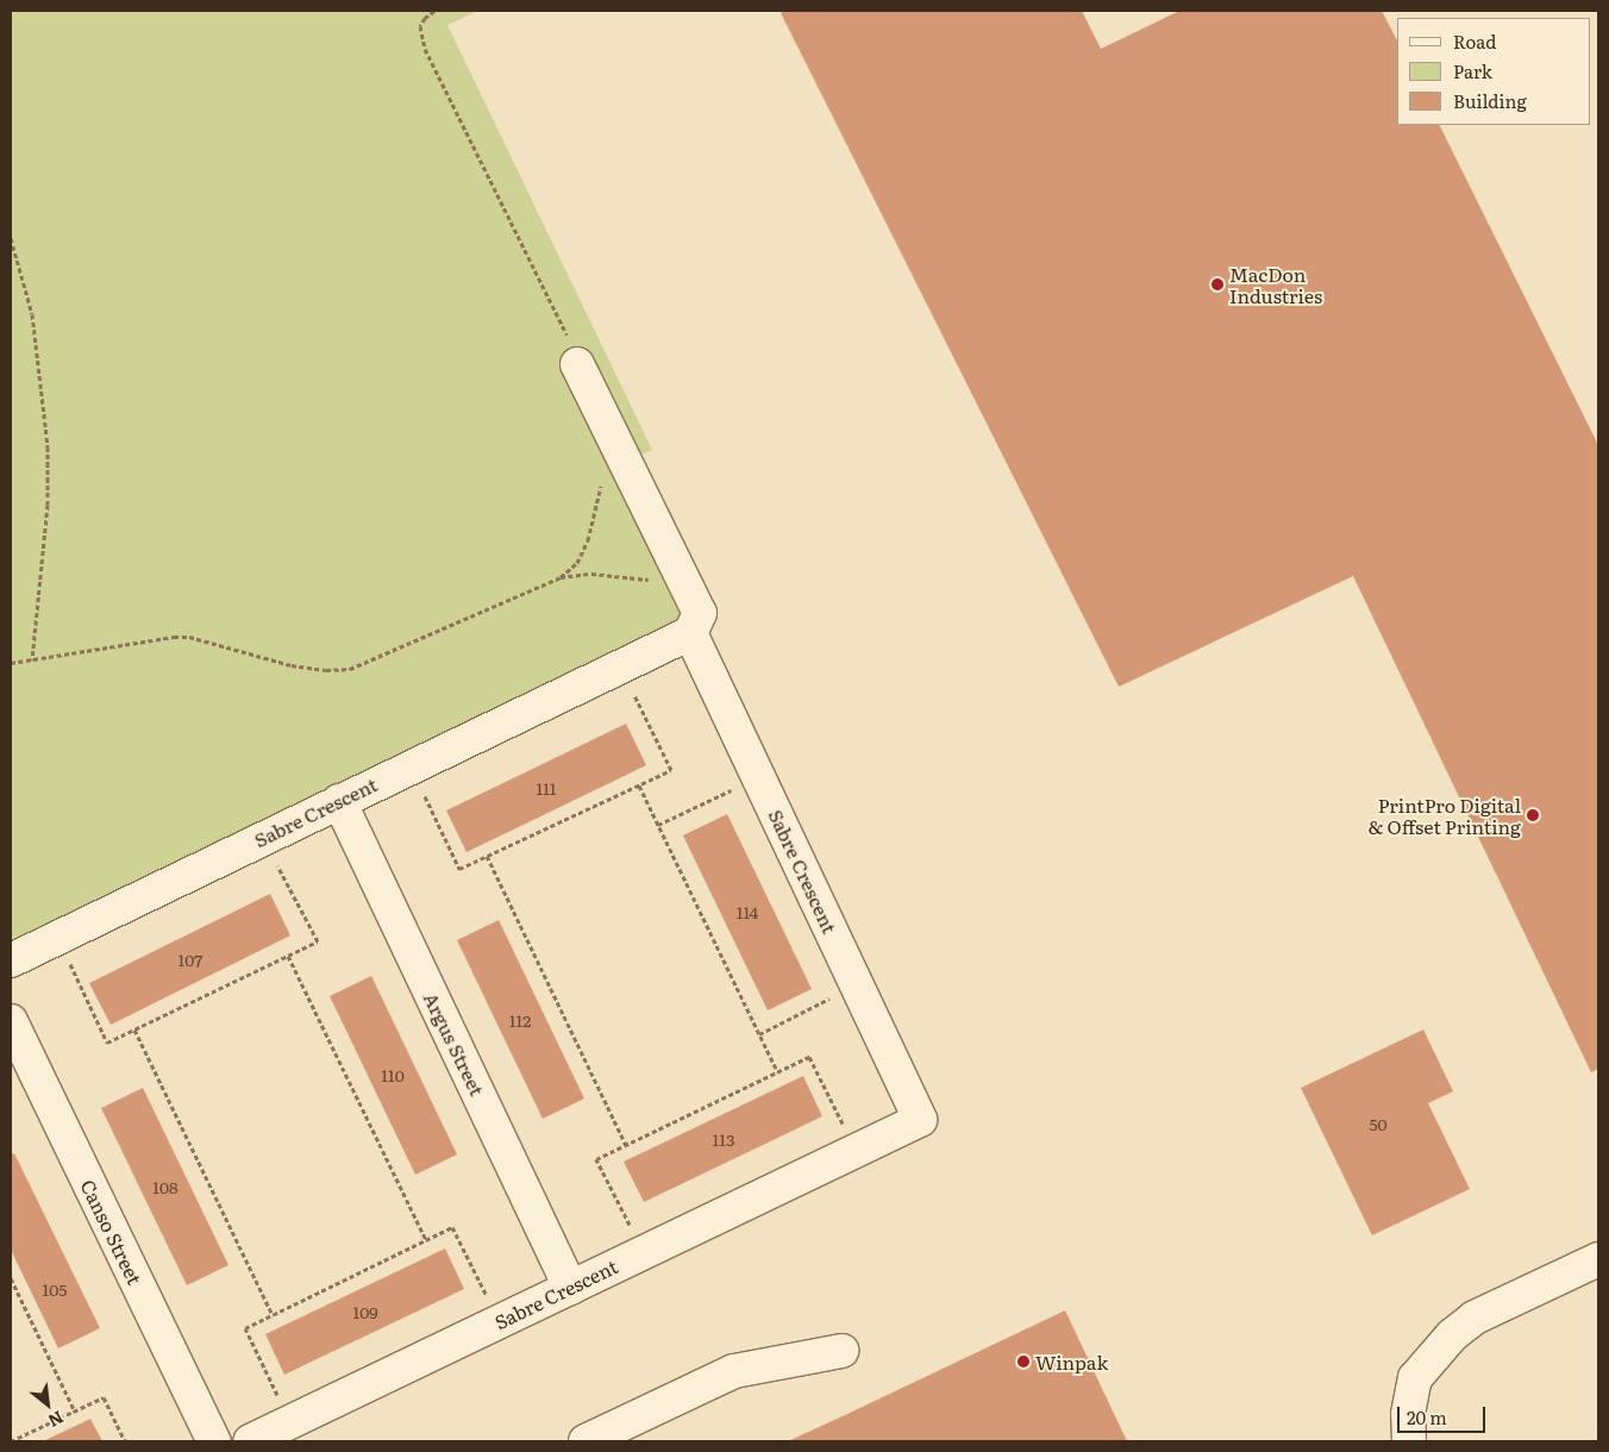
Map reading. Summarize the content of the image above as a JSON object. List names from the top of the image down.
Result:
{
  "streets": {
    "street": ["Sabre Crescent", "Argus Street", "Canso Street"]
  },
  "crossings": [
    ["Sabre Crescent", "Argus Street"]
  ],
  "places": ["MacDon Industries", "PrintPro Digital & Offset Printing", "Winpak"],
  "house_numbers": [
    "111",
    "114",
    "107",
    "112",
    "110",
    "50",
    "113",
    "108",
    "105",
    "109"
  ],
  "legend": ["Road", "Park", "Building"],
  "scale_bar": "20 m",
  "north": "bottom right"
}
